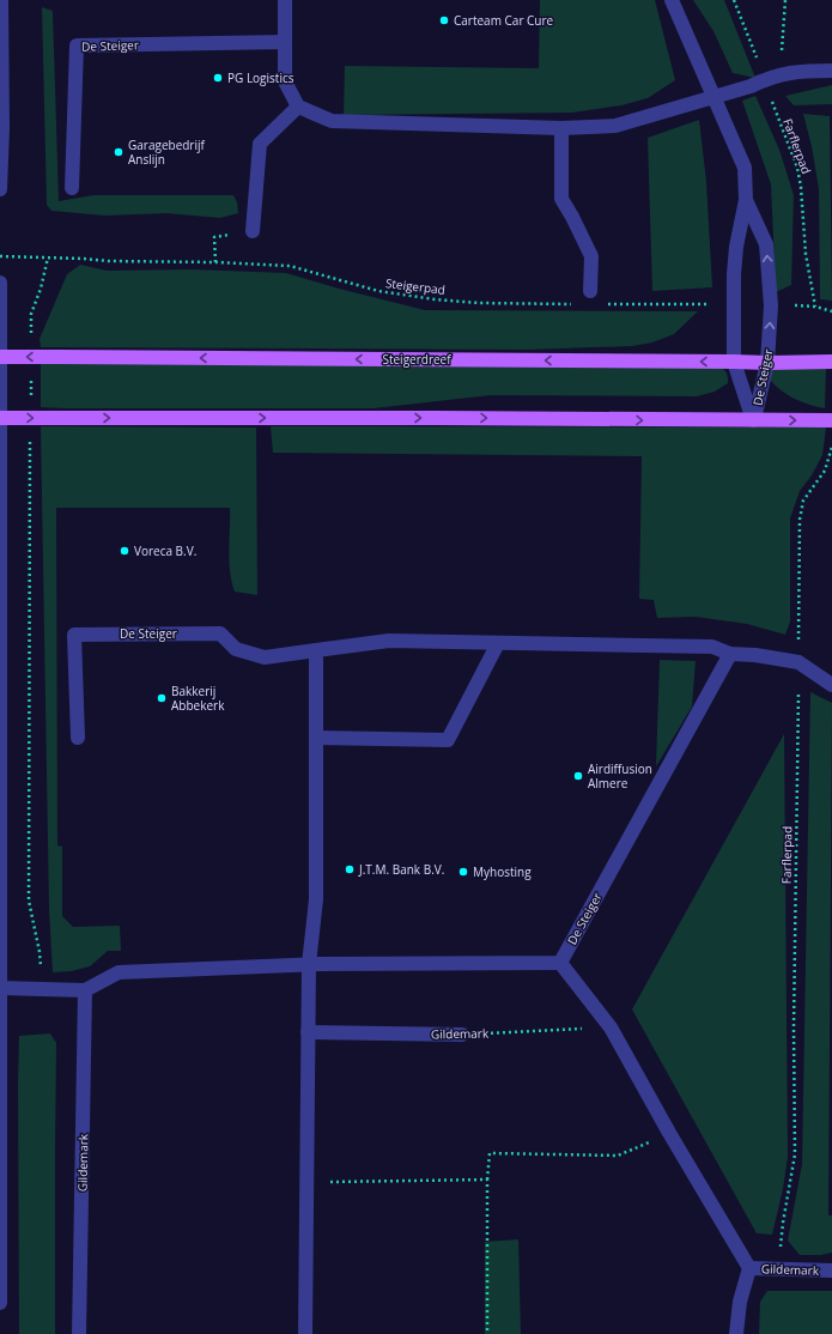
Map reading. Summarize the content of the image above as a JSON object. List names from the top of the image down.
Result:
{
  "streets": {
    "main road": ["Steigerdreef"],
    "street": ["De Steiger", "Gildemark"],
    "path": ["Farflerpad", "Steigerpad"]
  },
  "crossings": [
    ["De Steiger", "Farflerpad"],
    ["De Steiger", "Steigerdreef"],
    ["De Steiger", "Gildemark"],
    ["Farflerpad", "Gildemark"]
  ],
  "places": [
    "Carteam Car Cure",
    "PG Logistics",
    "Garagebedrijf Anslijn",
    "Voreca B.V.",
    "Bakkerij Abbekerk",
    "Airdiffusion Almere",
    "J.T.M. Bank B.V.",
    "Myhosting"
  ]
}
